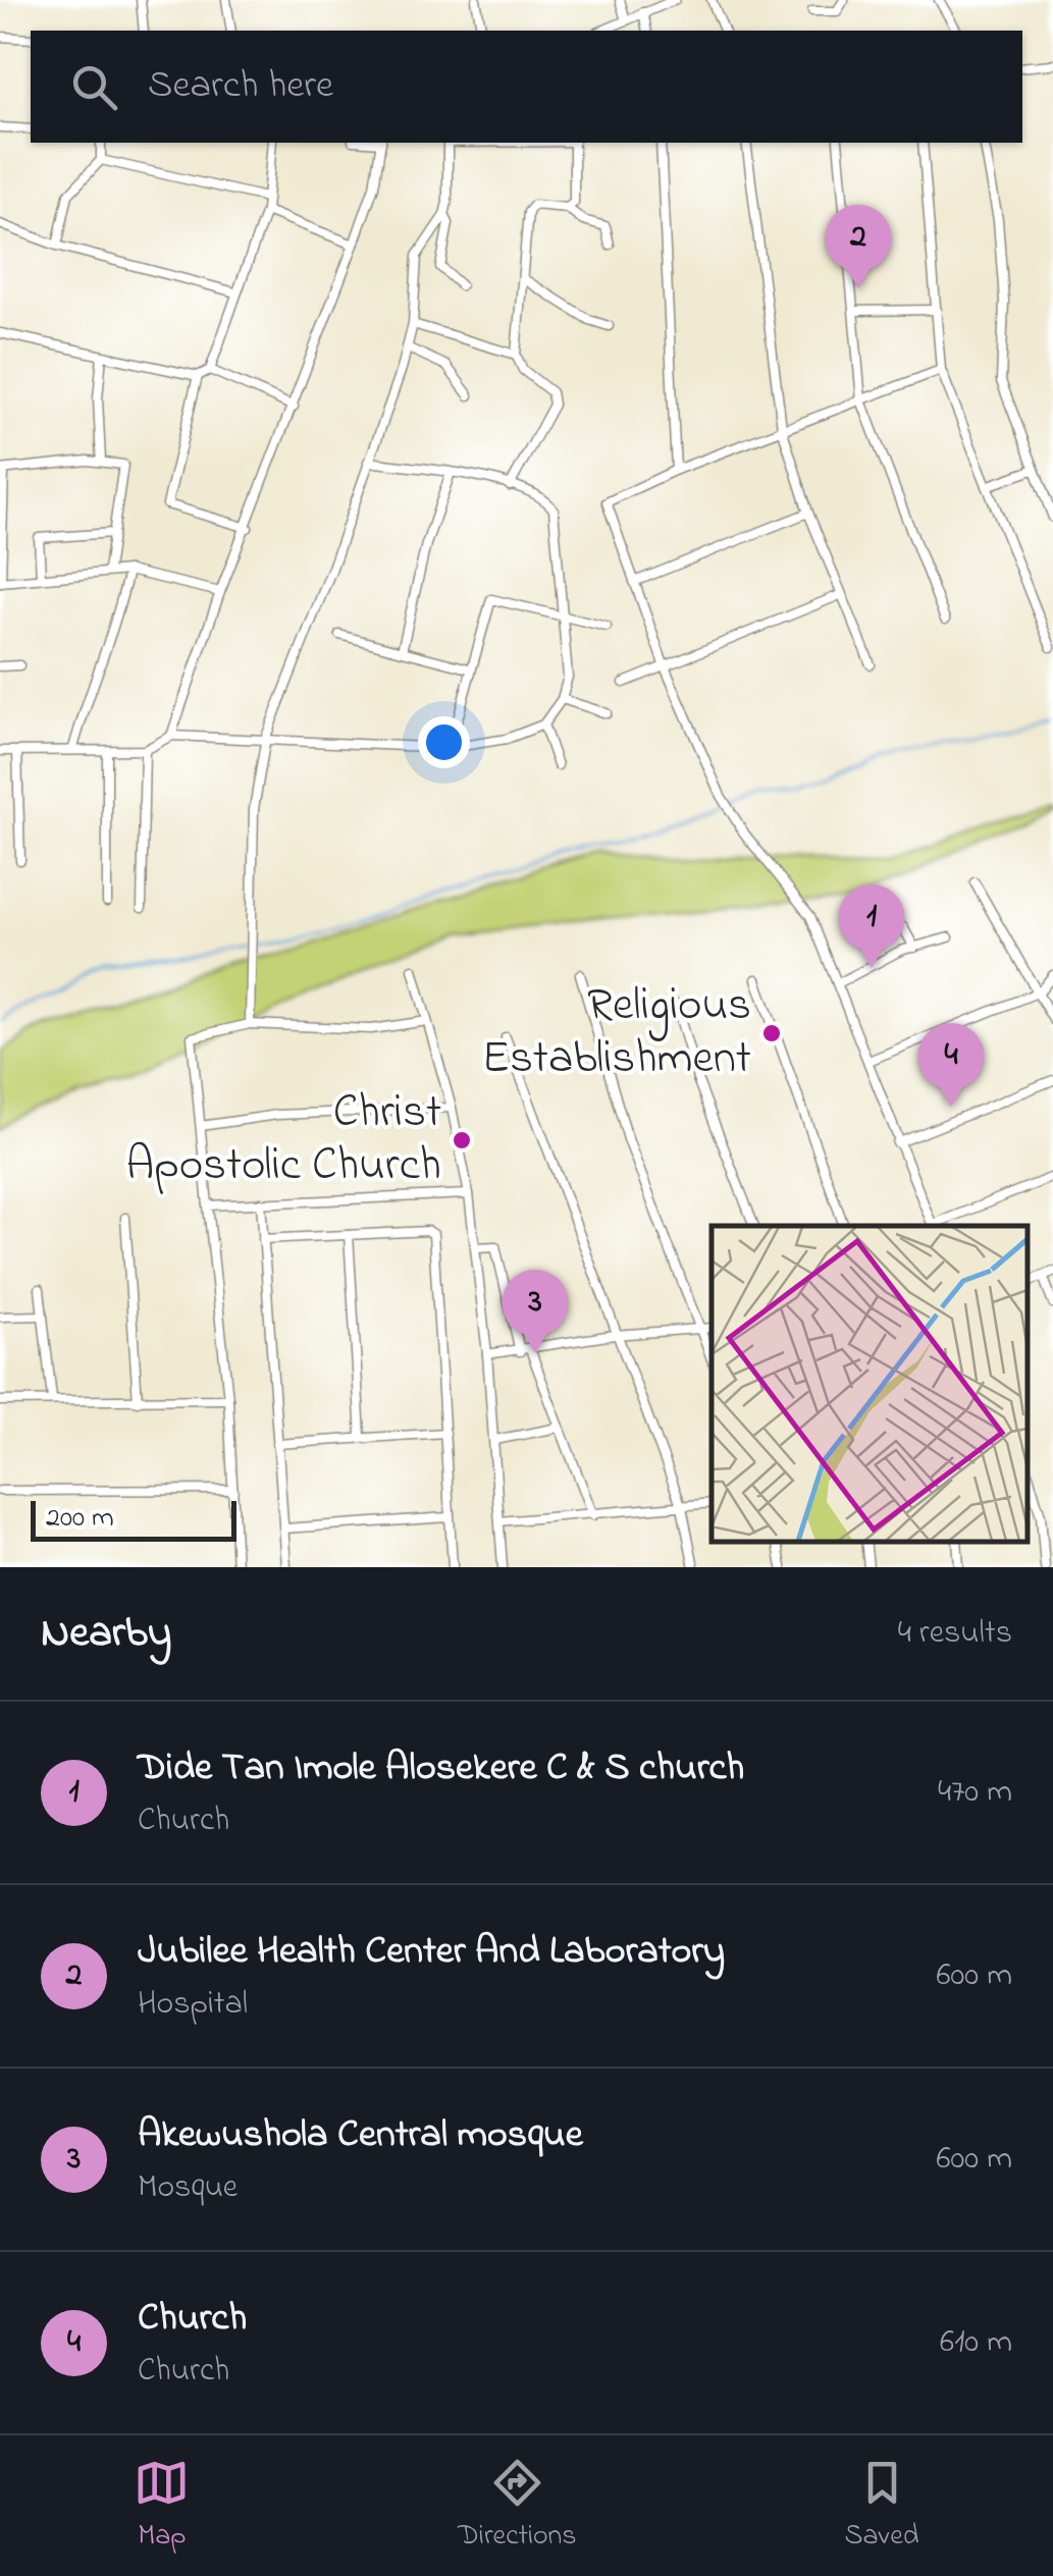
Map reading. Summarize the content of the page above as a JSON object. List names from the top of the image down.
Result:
{
  "places": ["Religious Establishment", "Christ Apostolic Church"],
  "scale_bar": "200 m",
  "page": {
    "search": "Search here",
    "pins": [
      "2",
      "1",
      "4",
      "3"
    ],
    "scale": "200 m",
    "heading": ["Nearby", "4 results"],
    "list": [
      {
        "mark": "1",
        "name": "Dide Tan Imole Alosekere C & S church",
        "note": "Church",
        "value": "470 m"
      },
      {
        "mark": "2",
        "name": "Jubilee Health Center And Laboratory",
        "note": "Hospital",
        "value": "600 m"
      },
      {
        "mark": "3",
        "name": "Akewushola Central mosque",
        "note": "Mosque",
        "value": "600 m"
      },
      {
        "mark": "4",
        "name": "Church",
        "note": "Church",
        "value": "610 m"
      }
    ],
    "nav": ["Map", "Directions", "Saved"]
  }
}
